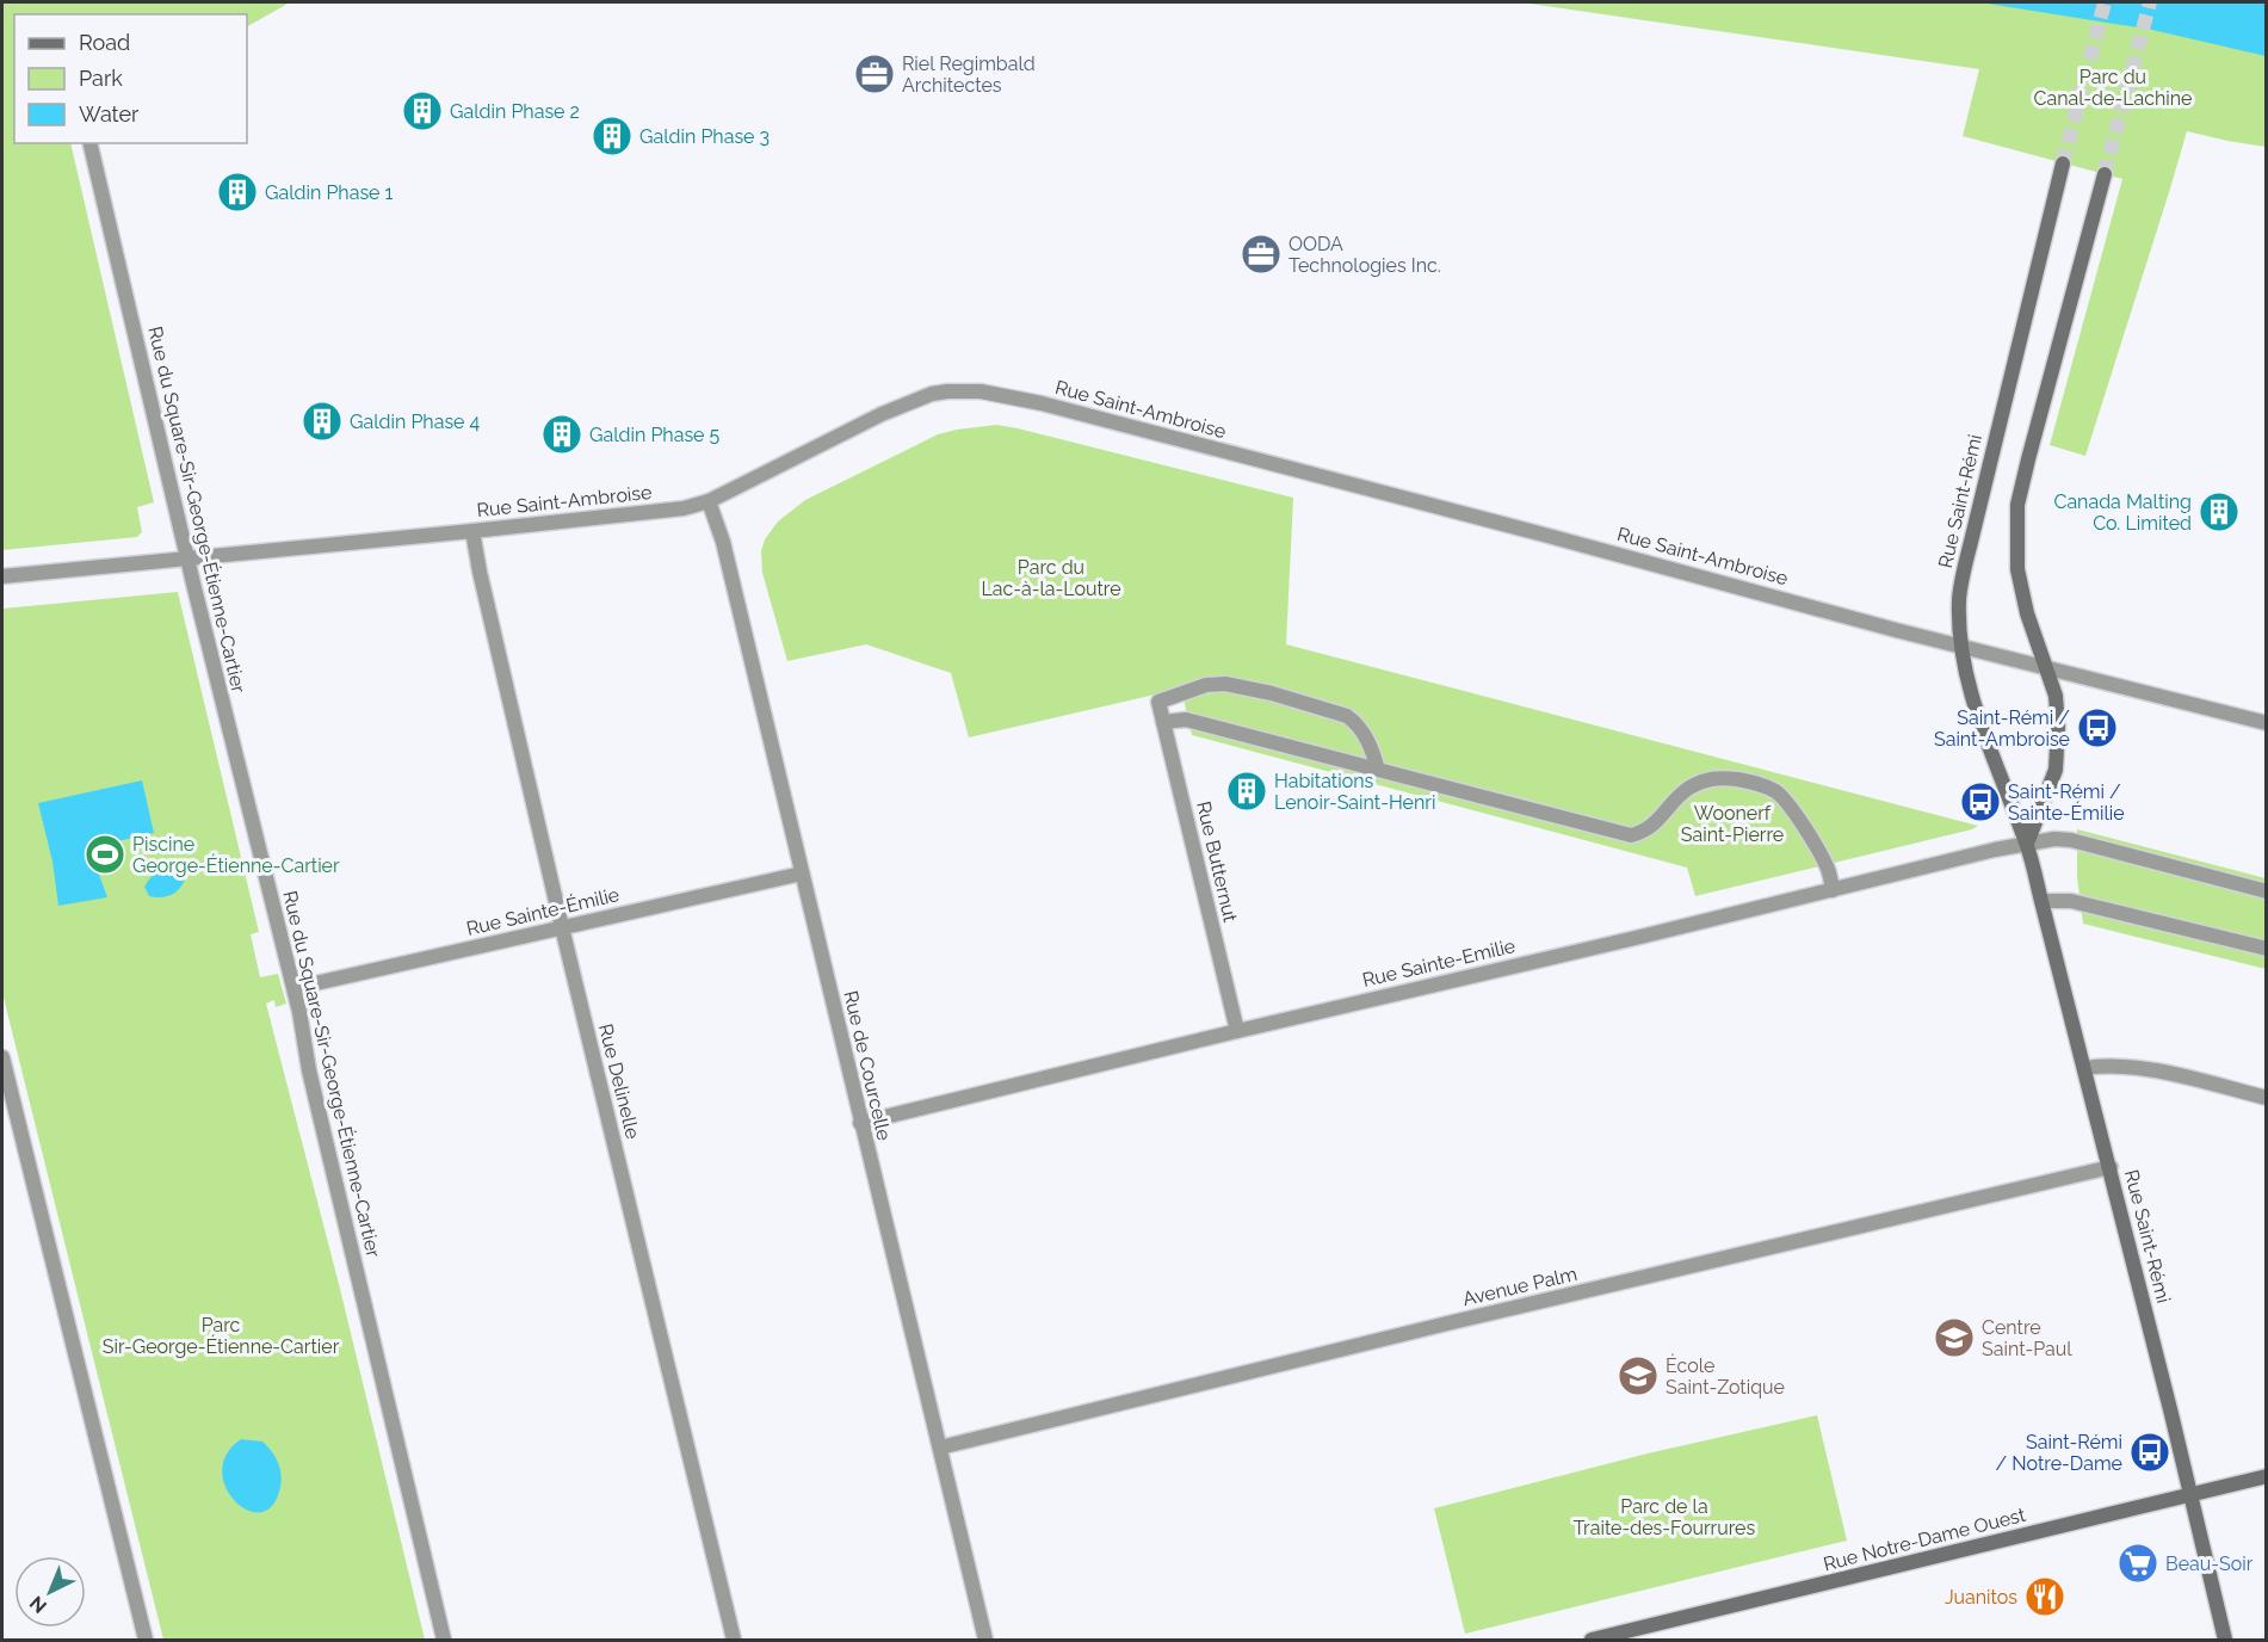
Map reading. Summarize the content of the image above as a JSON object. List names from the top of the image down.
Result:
{
  "streets": {
    "main road": ["Rue Saint-Rémi", "Rue Notre-Dame Ouest"],
    "street": [
      "Rue Saint-Ambroise",
      "Rue du Square-Sir-George-Étienne-Cartier",
      "Rue Butternut",
      "Rue Sainte-Émilie",
      "Rue Sainte-Emilie",
      "Rue de Courcelle",
      "Rue Delinelle",
      "Avenue Palm"
    ]
  },
  "crossings": [
    ["Rue Saint-Ambroise", "Rue Saint-Rémi"],
    ["Rue Saint-Ambroise", "Rue du Square-Sir-George-Étienne-Cartier"],
    ["Rue Saint-Ambroise", "Rue de Courcelle"],
    ["Rue Saint-Ambroise", "Rue Delinelle"],
    ["Rue Saint-Rémi", "Rue Sainte-Emilie"],
    ["Rue Saint-Rémi", "Avenue Palm"],
    ["Rue Saint-Rémi", "Rue Notre-Dame Ouest"],
    ["Rue du Square-Sir-George-Étienne-Cartier", "Rue Sainte-Émilie"],
    ["Rue Butternut", "Rue Sainte-Emilie"],
    ["Rue Sainte-Émilie", "Rue de Courcelle"],
    ["Rue Sainte-Émilie", "Rue Delinelle"],
    ["Rue Sainte-Emilie", "Rue de Courcelle"],
    ["Rue de Courcelle", "Avenue Palm"]
  ],
  "parks": [
    "Parc du Canal-de-Lachine",
    "Parc du Lac-à-la-Loutre",
    "Woonerf Saint-Pierre",
    "Parc Sir-George-Étienne-Cartier",
    "Parc de la Traite-des-Fourrures"
  ],
  "places": {
    "office": ["Riel Regimbald Architectes", "OODA Technologies Inc."],
    "building": [
      "Galdin Phase 2",
      "Galdin Phase 3",
      "Galdin Phase 1",
      "Galdin Phase 4",
      "Galdin Phase 5",
      "Canada Malting Co. Limited",
      "Habitations Lenoir-Saint-Henri"
    ],
    "bus stop": ["Saint-Rémi / Saint-Ambroise", "Saint-Rémi / Sainte-Émilie", "Saint-Rémi / Notre-Dame"],
    "sports": ["Piscine George-Étienne-Cartier"],
    "school or university": ["Centre Saint-Paul", "École Saint-Zotique"],
    "supermarket": ["Beau-Soir"],
    "restaurant": ["Juanitos"]
  },
  "legend": ["Road", "Park", "Water"],
  "north": "bottom left"
}
